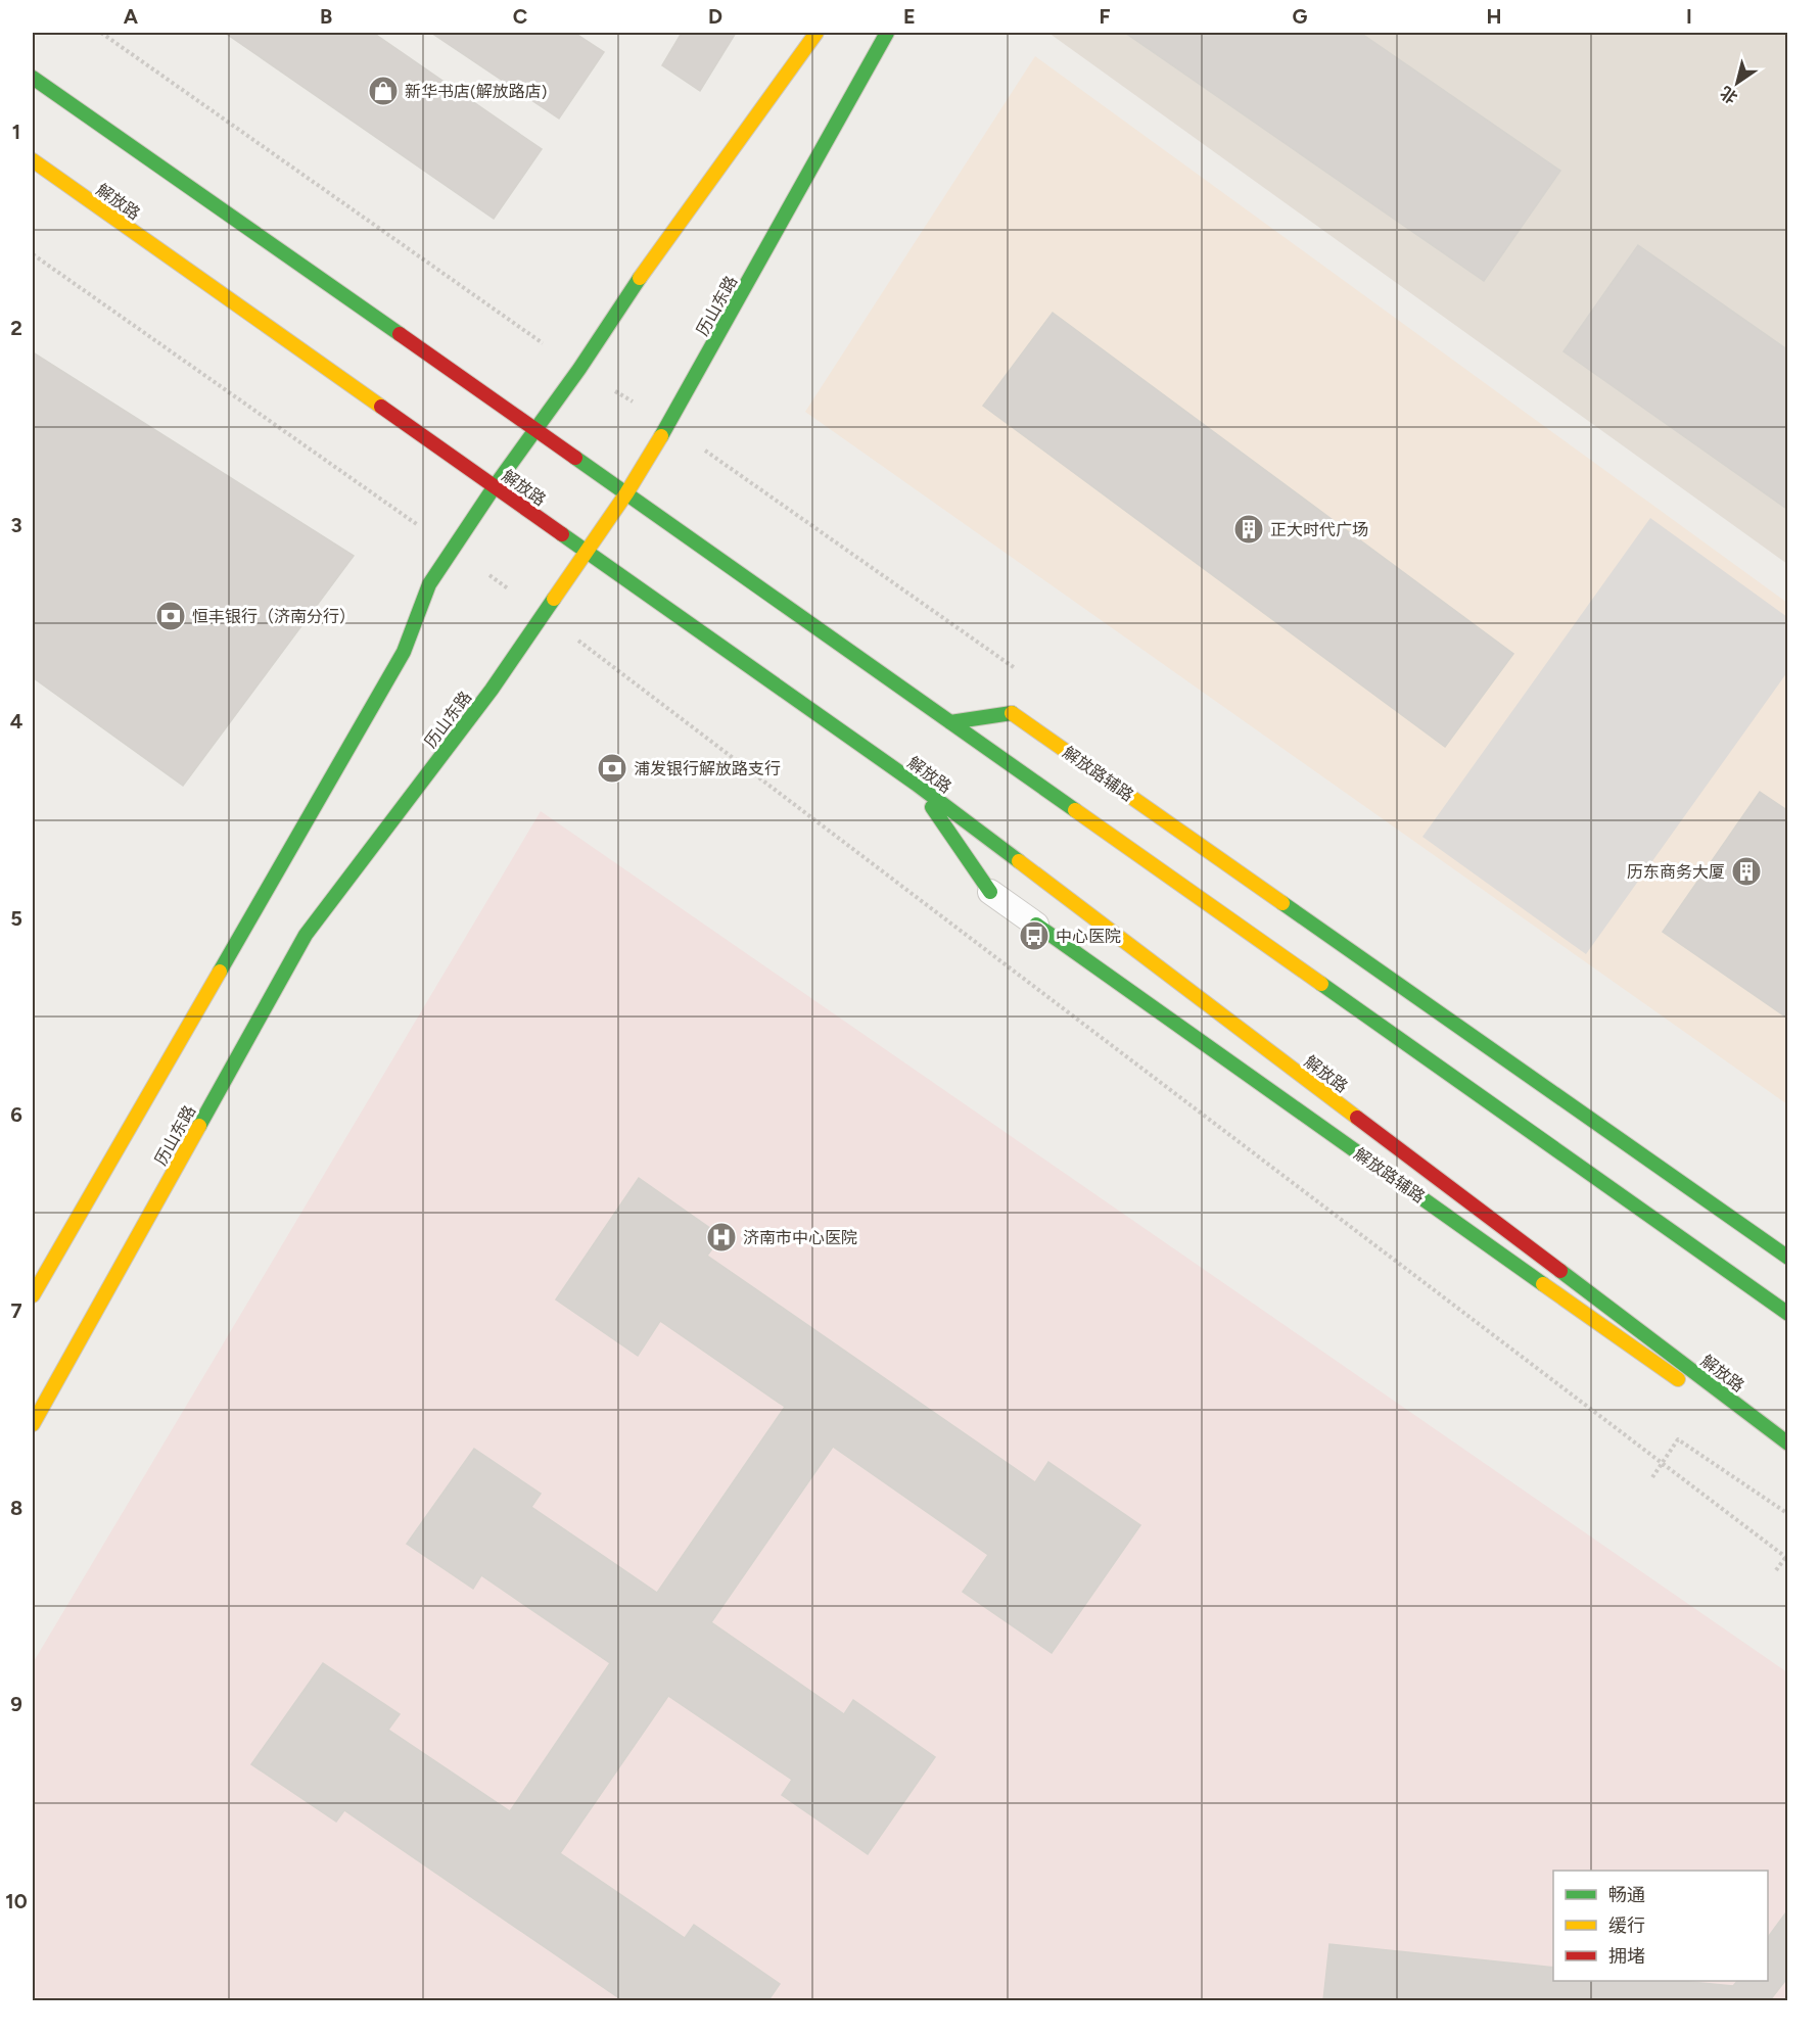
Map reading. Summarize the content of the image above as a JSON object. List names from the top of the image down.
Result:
{
  "streets": {
    "street": ["解放路", "历山东路", "解放路辅路"]
  },
  "crossings": [
    ["解放路", "历山东路"]
  ],
  "places": {
    "shop": ["新华书店(解放路店)"],
    "building": ["正大时代广场", "历东商务大厦"],
    "bank": ["恒丰银行（济南分行）", "浦发银行解放路支行"],
    "bus stop": ["中心医院"],
    "hospital": ["济南市中心医院"]
  },
  "legend": ["畅通", "缓行", "拥堵"],
  "north": "bottom left",
  "grid": {
    "columns": [
      "A",
      "B",
      "C",
      "D",
      "E",
      "F",
      "G",
      "H",
      "I"
    ],
    "rows": [
      "1",
      "2",
      "3",
      "4",
      "5",
      "6",
      "7",
      "8",
      "9",
      "10"
    ]
  }
}
